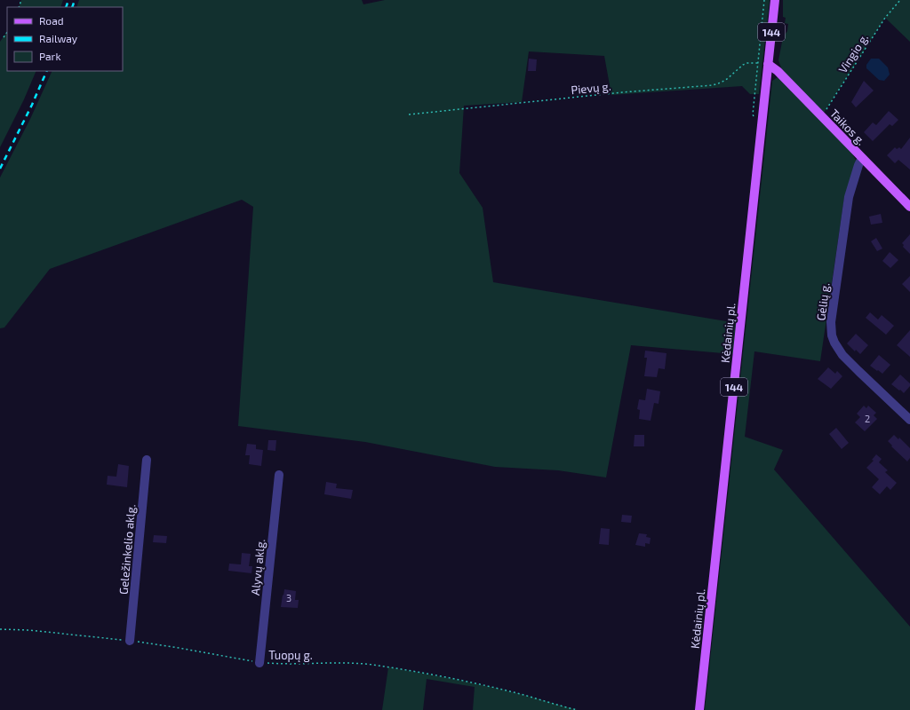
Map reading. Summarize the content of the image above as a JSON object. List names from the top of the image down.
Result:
{
  "streets": {
    "main road": ["144", "Taikos g.", "Kėdainių pl."],
    "street": ["Gėlių g.", "Geležinkelio aklg.", "Alyvų aklg."],
    "path": ["Vingio g.", "Pievų g.", "Tuopų g."]
  },
  "crossings": [
    ["Vingio g.", "Taikos g."],
    ["Pievų g.", "Taikos g."],
    ["Pievų g.", "Kėdainių pl."],
    ["Taikos g.", "Gėlių g."],
    ["Taikos g.", "Kėdainių pl."],
    ["Geležinkelio aklg.", "Tuopų g."],
    ["Alyvų aklg.", "Tuopų g."]
  ],
  "house_numbers": ["2", "3"],
  "legend": ["Road", "Railway", "Park"]
}
